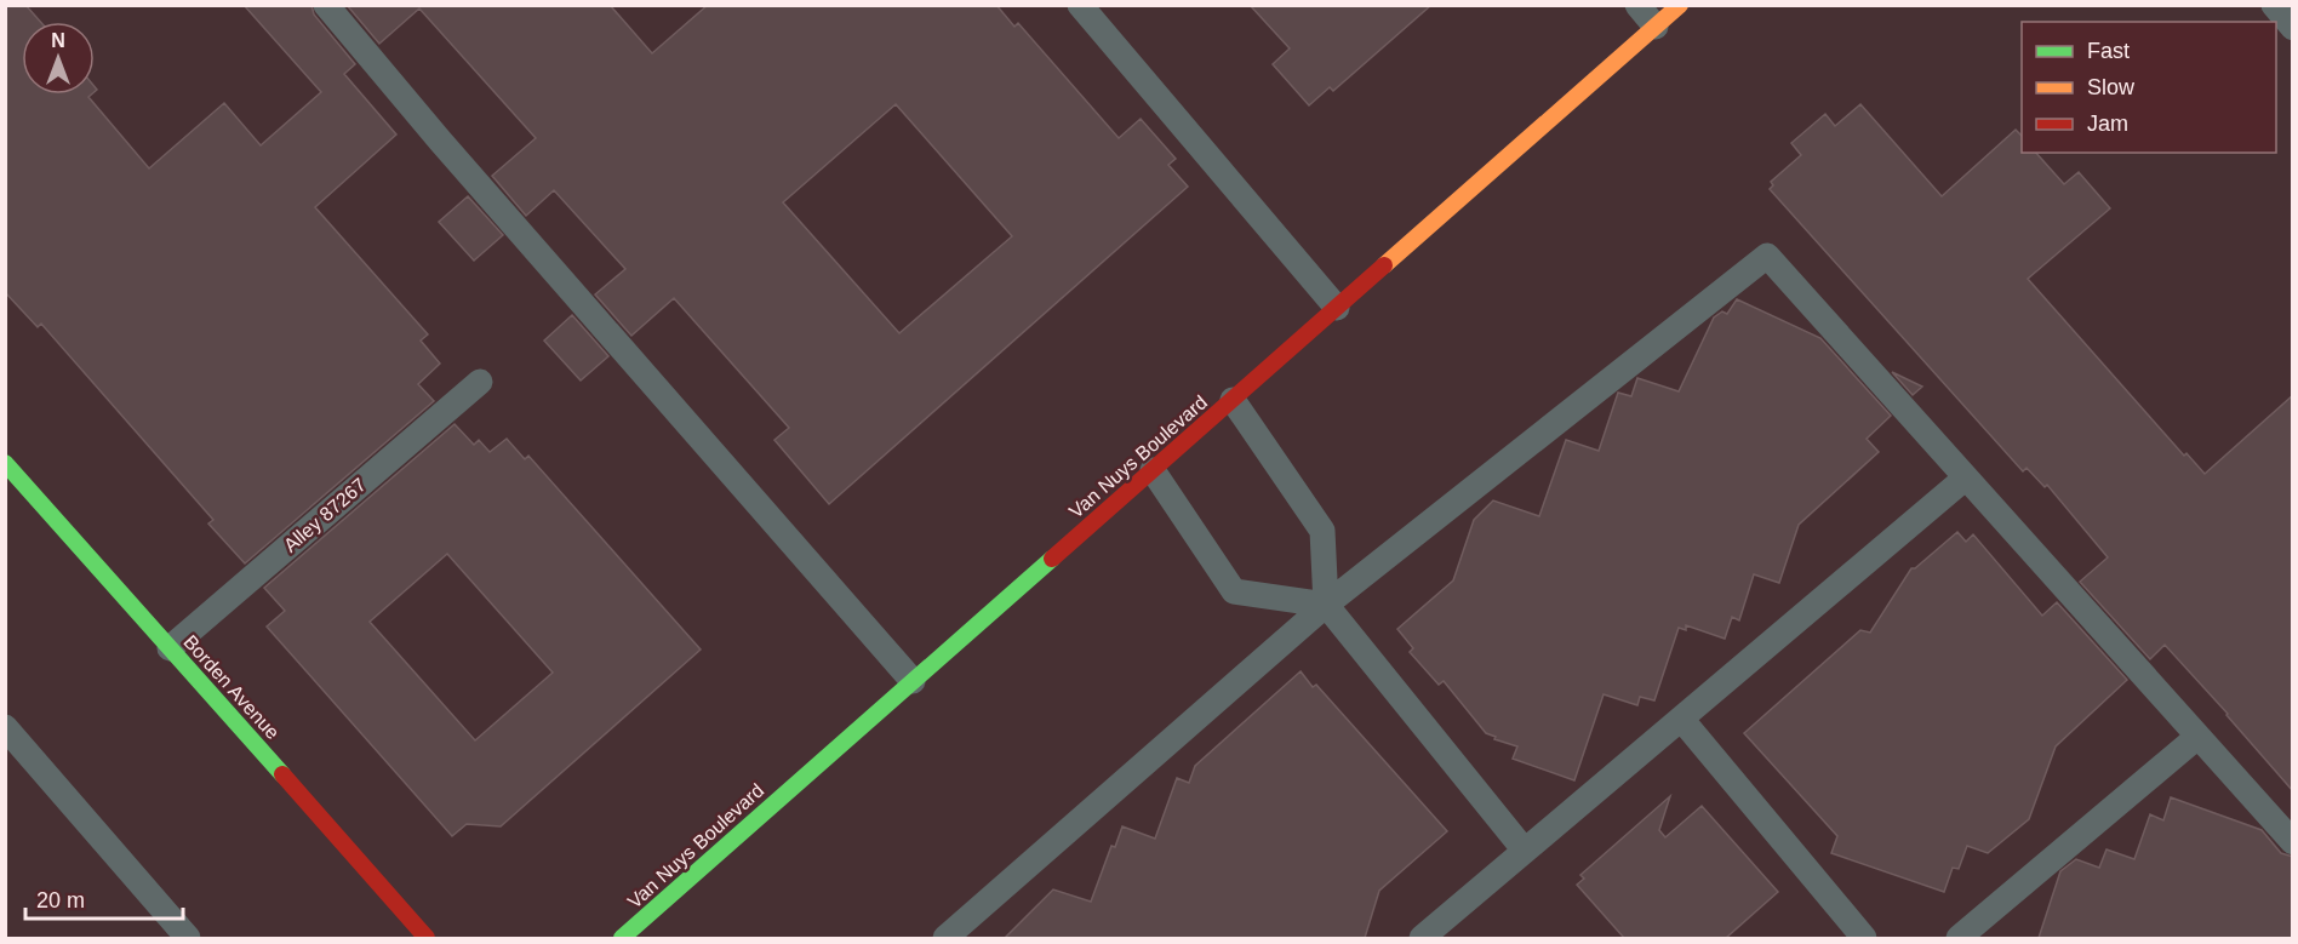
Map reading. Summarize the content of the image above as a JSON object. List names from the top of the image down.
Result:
{
  "streets": {
    "main road": ["Van Nuys Boulevard", "Borden Avenue"],
    "lane": ["Alley 87267"]
  },
  "crossings": [
    ["Alley 87267", "Borden Avenue"]
  ],
  "legend": ["Fast", "Slow", "Jam"],
  "scale_bar": "20 m",
  "north": "top"
}
